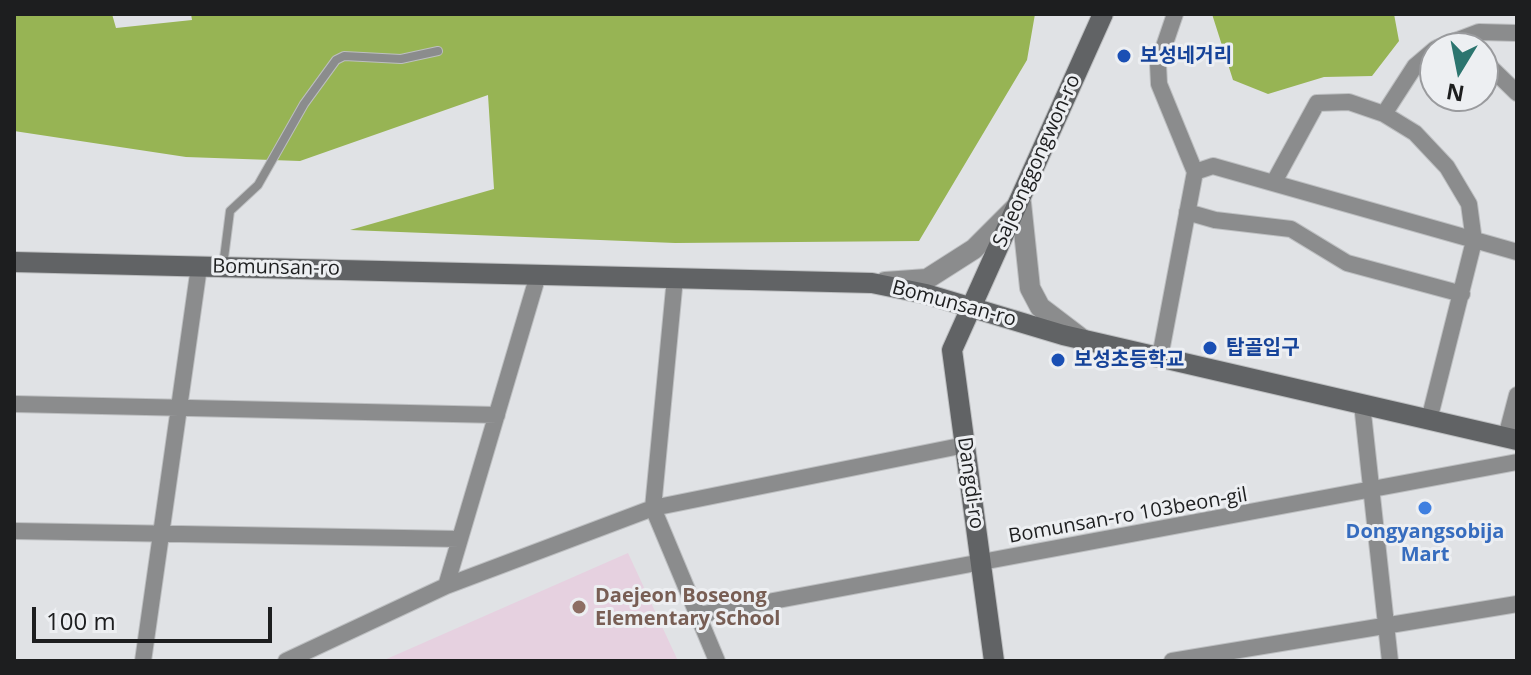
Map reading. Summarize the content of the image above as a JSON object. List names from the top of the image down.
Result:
{
  "streets": {
    "main road": ["Sajeonggongwon-ro", "Bomunsan-ro", "Dangdi-ro"],
    "street": ["Bomunsan-ro 103beon-gil"]
  },
  "crossings": [
    ["Sajeonggongwon-ro", "Bomunsan-ro"],
    ["Sajeonggongwon-ro", "Dangdi-ro"],
    ["Bomunsan-ro", "Dangdi-ro"],
    ["Dangdi-ro", "Bomunsan-ro 103beon-gil"]
  ],
  "places": [
    "보성네거리",
    "탑골입구",
    "보성초등학교",
    "Dongyangsobija Mart",
    "Daejeon Boseong Elementary School"
  ],
  "scale_bar": "100 m",
  "north": "bottom"
}
